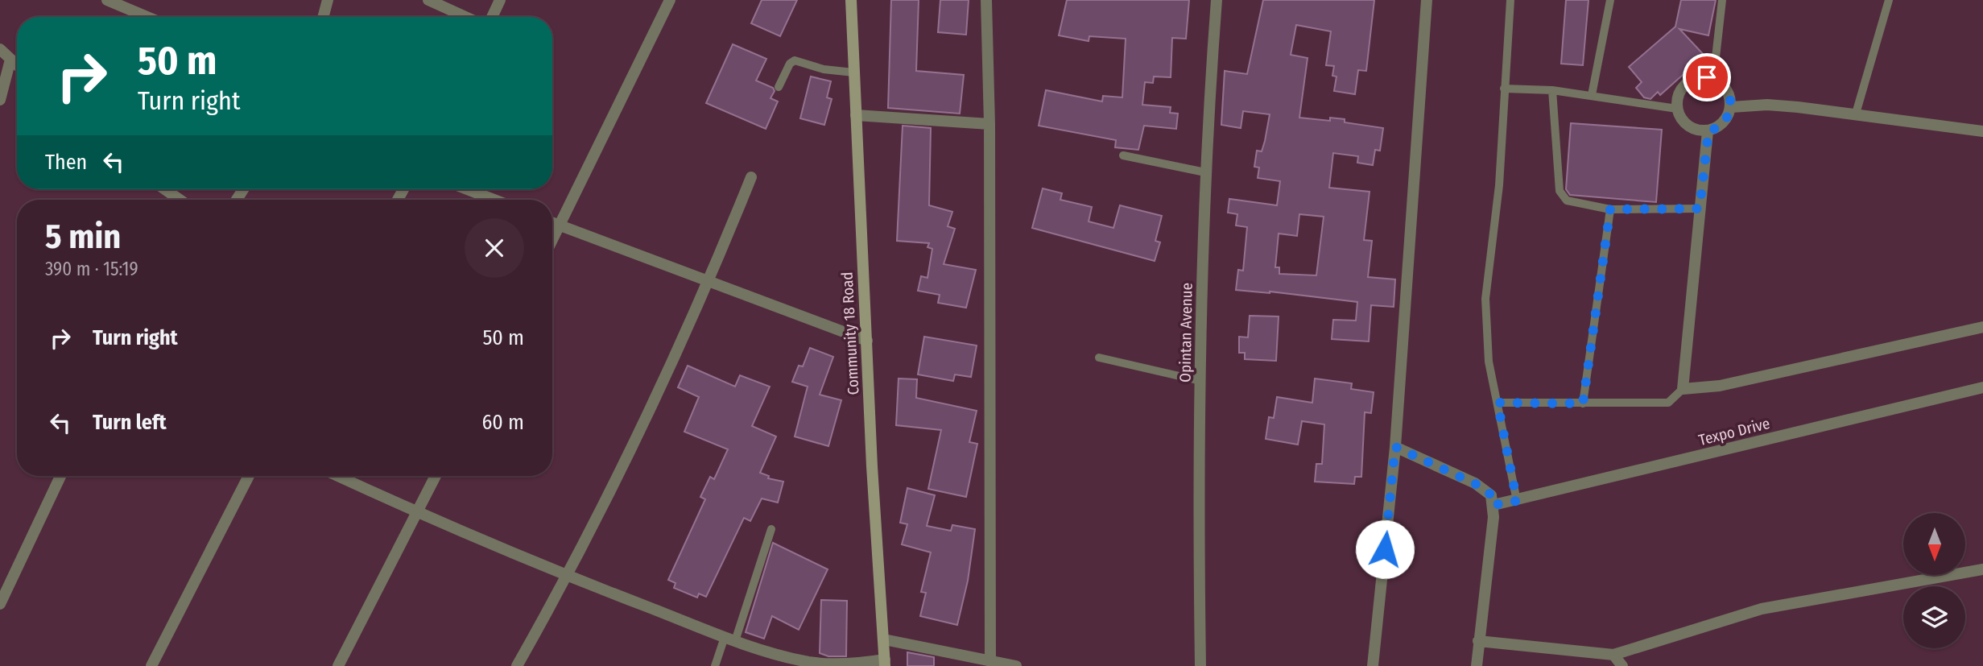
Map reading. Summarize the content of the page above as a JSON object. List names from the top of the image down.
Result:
{
  "streets": {
    "main road": ["Community 18 Road"],
    "street": ["Opintan Avenue", "Texpo Drive"]
  },
  "north": "bottom",
  "page": {
    "turn": ["50 m", "Turn right"],
    "then": "Then",
    "heading": ["5 min", "390 m · 15:19"],
    "list": [
      {
        "name": "Turn right",
        "value": "50 m"
      },
      {
        "name": "Turn left",
        "value": "60 m"
      }
    ]
  }
}
